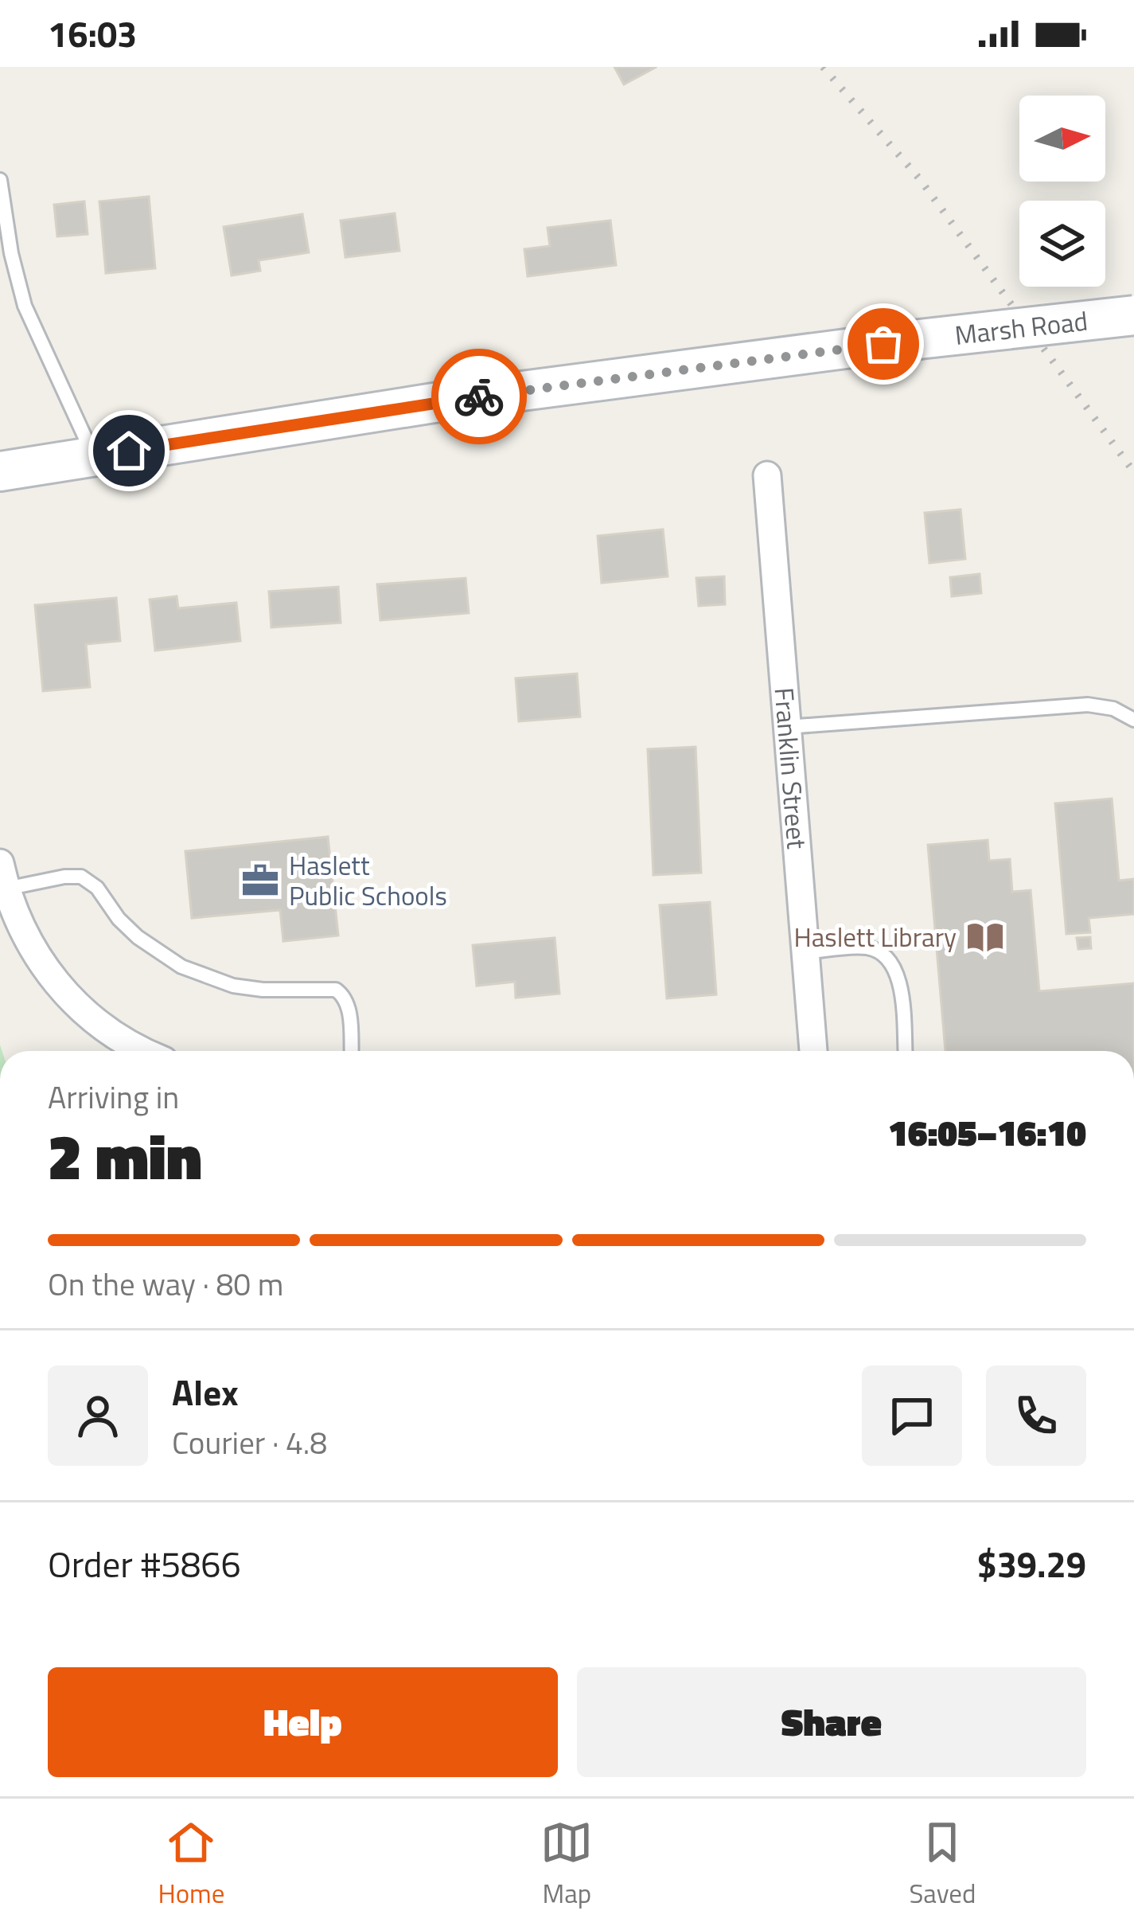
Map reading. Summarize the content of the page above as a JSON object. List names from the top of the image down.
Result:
{
  "streets": {
    "main road": ["Marsh Road"],
    "street": ["Franklin Street"]
  },
  "places": {
    "office": ["Haslett Public Schools"],
    "library": ["Haslett Library"]
  },
  "north": "right",
  "page": {
    "status": "16:03",
    "heading": ["2 min", "Arriving in", "16:05–16:10"],
    "panel": [
      "Alex",
      "Courier · 4.8",
      "Order #5866",
      "$39.29"
    ],
    "bar": "On the way · 80 m",
    "buttons": ["Help", "Share"],
    "tabs": ["Home", "Map", "Saved"]
  }
}
